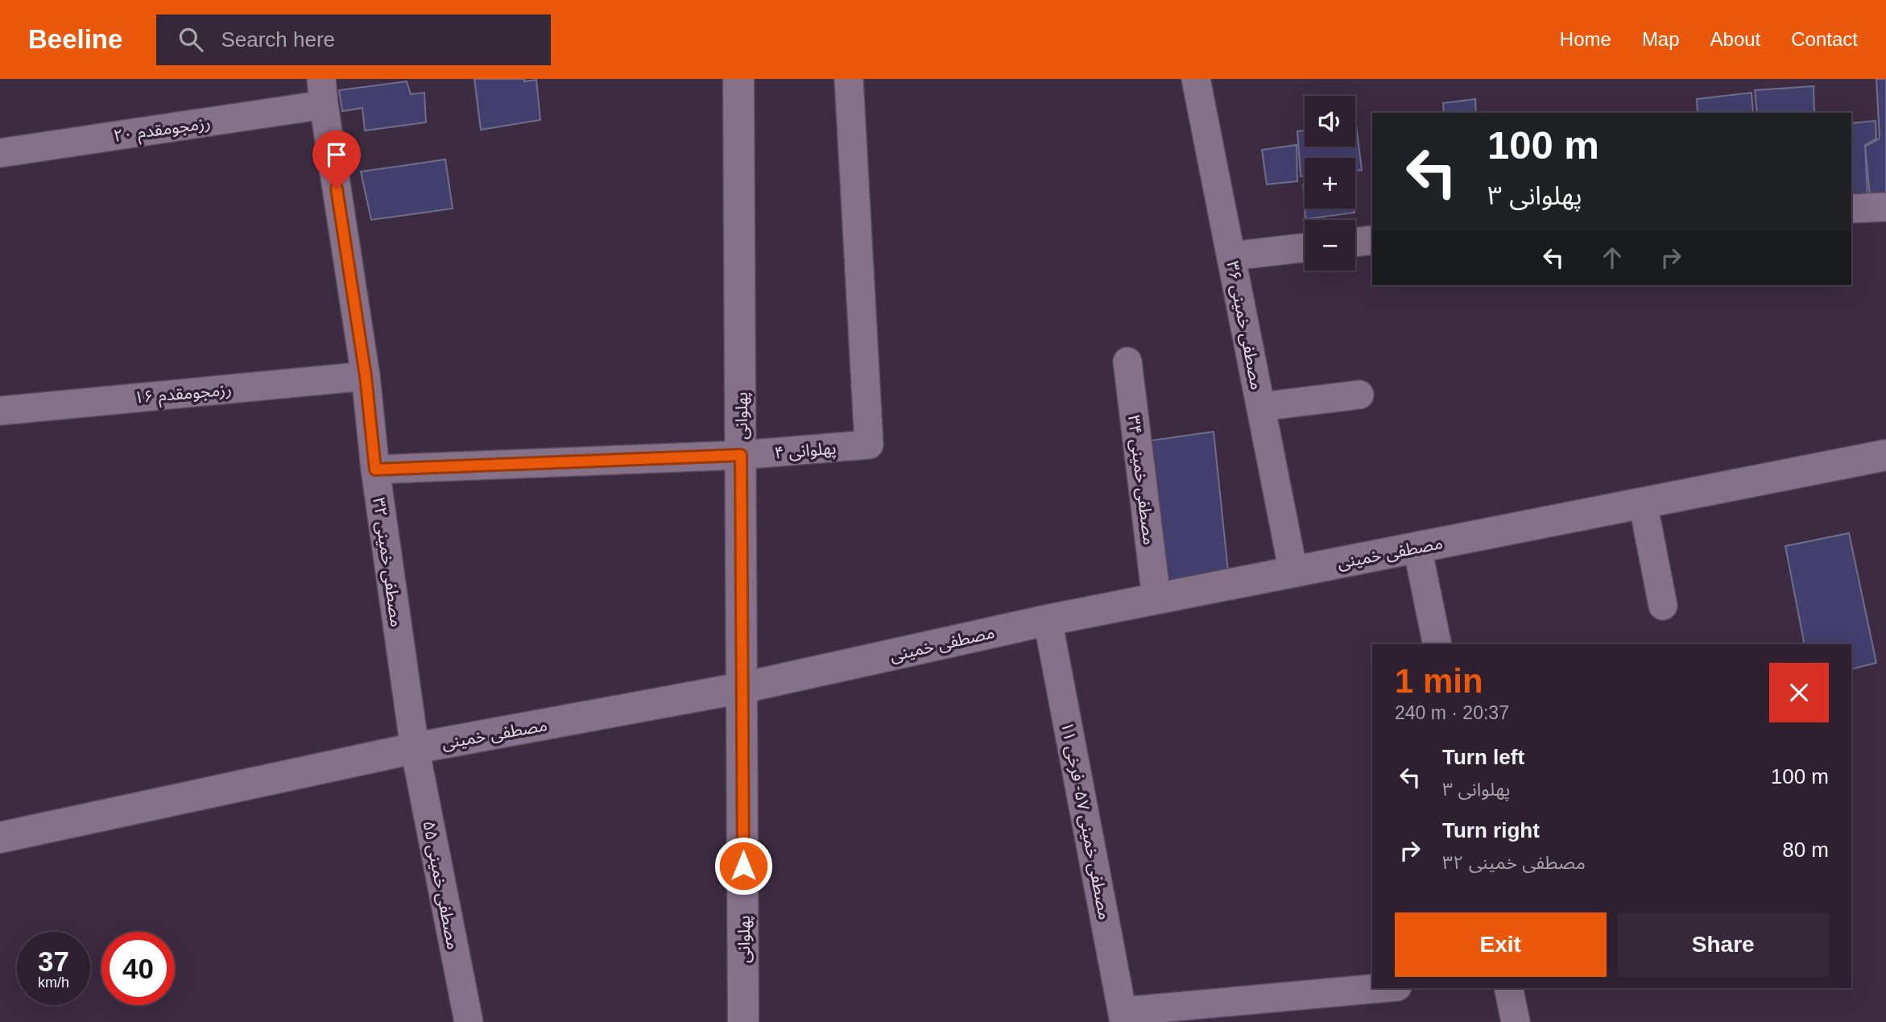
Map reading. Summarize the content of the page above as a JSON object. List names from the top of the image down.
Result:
{
  "streets": {
    "main road": ["پهلوانی", "مصطفی خمینی"],
    "street": [
      "رزمجومقدم ۲۰",
      "مصطفی خمینی ۳۶",
      "رزمجومقدم ۱۶",
      "پهلوانی ۴",
      "مصطفی خمینی ۳۴",
      "مصطفی خمینی ۳۲",
      "مصطفی خمینی ۵۷- فرخی ۱۱",
      "مصطفی خمینی ۵۵"
    ]
  },
  "crossings": [
    ["رزمجومقدم ۲۰", "مصطفی خمینی ۳۲"],
    ["مصطفی خمینی ۳۶", "مصطفی خمینی"],
    ["رزمجومقدم ۱۶", "مصطفی خمینی ۳۲"],
    ["پهلوانی", "پهلوانی ۴"],
    ["پهلوانی", "مصطفی خمینی"],
    ["پهلوانی ۴", "مصطفی خمینی ۳۲"],
    ["مصطفی خمینی ۳۴", "مصطفی خمینی"],
    ["مصطفی خمینی", "مصطفی خمینی ۳۲"],
    ["مصطفی خمینی", "مصطفی خمینی ۵۷- فرخی ۱۱"],
    ["مصطفی خمینی", "مصطفی خمینی ۵۵"],
    ["مصطفی خمینی ۳۲", "مصطفی خمینی ۵۵"]
  ],
  "page": {
    "header": "Beeline",
    "search": "Search here",
    "nav": [
      "Home",
      "Map",
      "About",
      "Contact"
    ],
    "map_buttons": ["+", "−"],
    "turn": ["100 m", "پهلوانی ۳"],
    "heading": ["1 min", "240 m · 20:37"],
    "list": [
      {
        "name": "Turn left",
        "note": "پهلوانی ۳",
        "value": "100 m"
      },
      {
        "name": "Turn right",
        "note": "مصطفی خمینی ۳۲",
        "value": "80 m"
      }
    ],
    "buttons": ["Exit", "Share"],
    "speed": "37 km/h",
    "limit": "40"
  }
}
